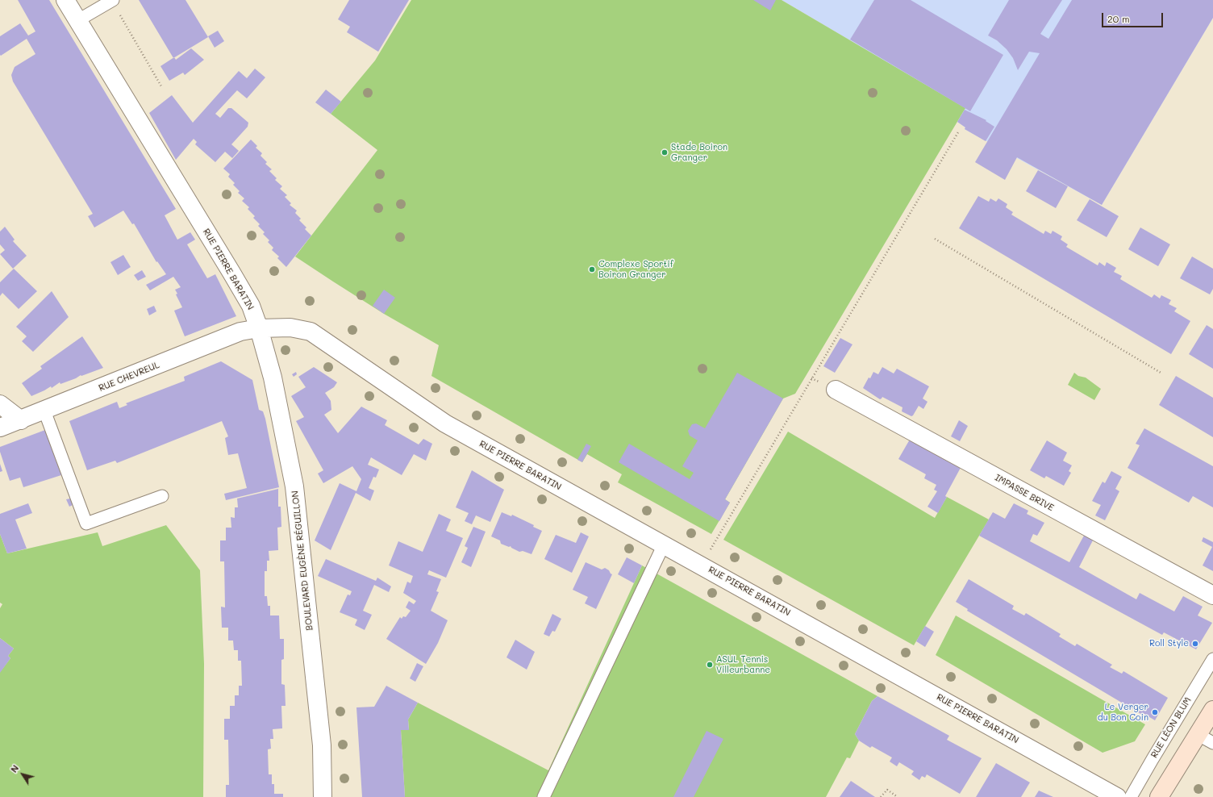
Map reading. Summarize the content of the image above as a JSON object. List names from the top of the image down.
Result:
{
  "streets": {
    "street": [
      "RUE PIERRE BARATIN",
      "RUE CHEVREUL",
      "IMPASSE BRIVE",
      "BOULEVARD EUGÈNE RÉGUILLON"
    ],
    "lane": ["RUE LÉON BLUM"]
  },
  "crossings": [
    ["RUE PIERRE BARATIN", "RUE CHEVREUL"],
    ["RUE PIERRE BARATIN", "BOULEVARD EUGÈNE RÉGUILLON"],
    ["RUE CHEVREUL", "BOULEVARD EUGÈNE RÉGUILLON"]
  ],
  "places": [
    "Stade Boiron Granger",
    "Complexe Sportif Boiron Granger",
    "Roll Style",
    "ASUL Tennis Villeurbanne",
    "Le Verger du Bon Coin"
  ],
  "scale_bar": "20 m",
  "north": "top left"
}
